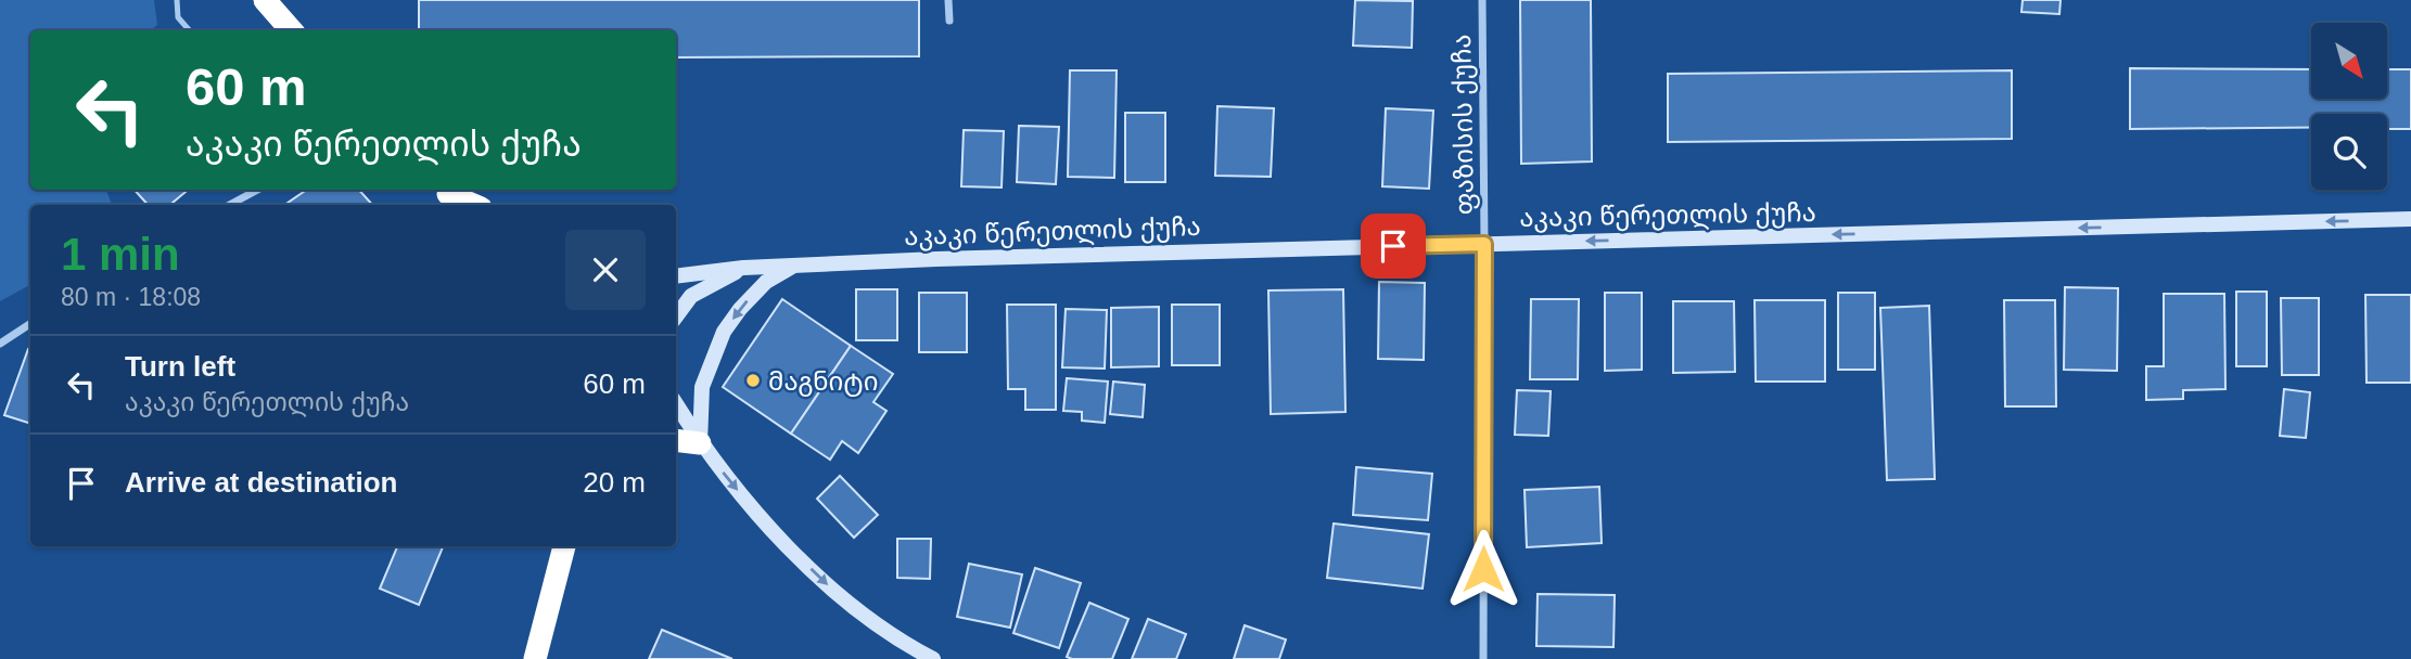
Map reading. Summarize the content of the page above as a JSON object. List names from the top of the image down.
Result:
{
  "streets": {
    "main road": ["აკაკი წერეთლის ქუჩა"],
    "street": ["ფაზისის ქუჩა"]
  },
  "crossings": [
    ["ფაზისის ქუჩა", "აკაკი წერეთლის ქუჩა"]
  ],
  "one_way": ["აკაკი წერეთლის ქუჩა"],
  "places": ["მაგნიტი"],
  "north": "bottom right",
  "page": {
    "turn": ["60 m", "აკაკი წერეთლის ქუჩა"],
    "heading": ["1 min", "80 m · 18:08"],
    "list": [
      {
        "name": "Turn left",
        "note": "აკაკი წერეთლის ქუჩა",
        "value": "60 m"
      },
      {
        "name": "Arrive at destination",
        "value": "20 m"
      }
    ]
  }
}
